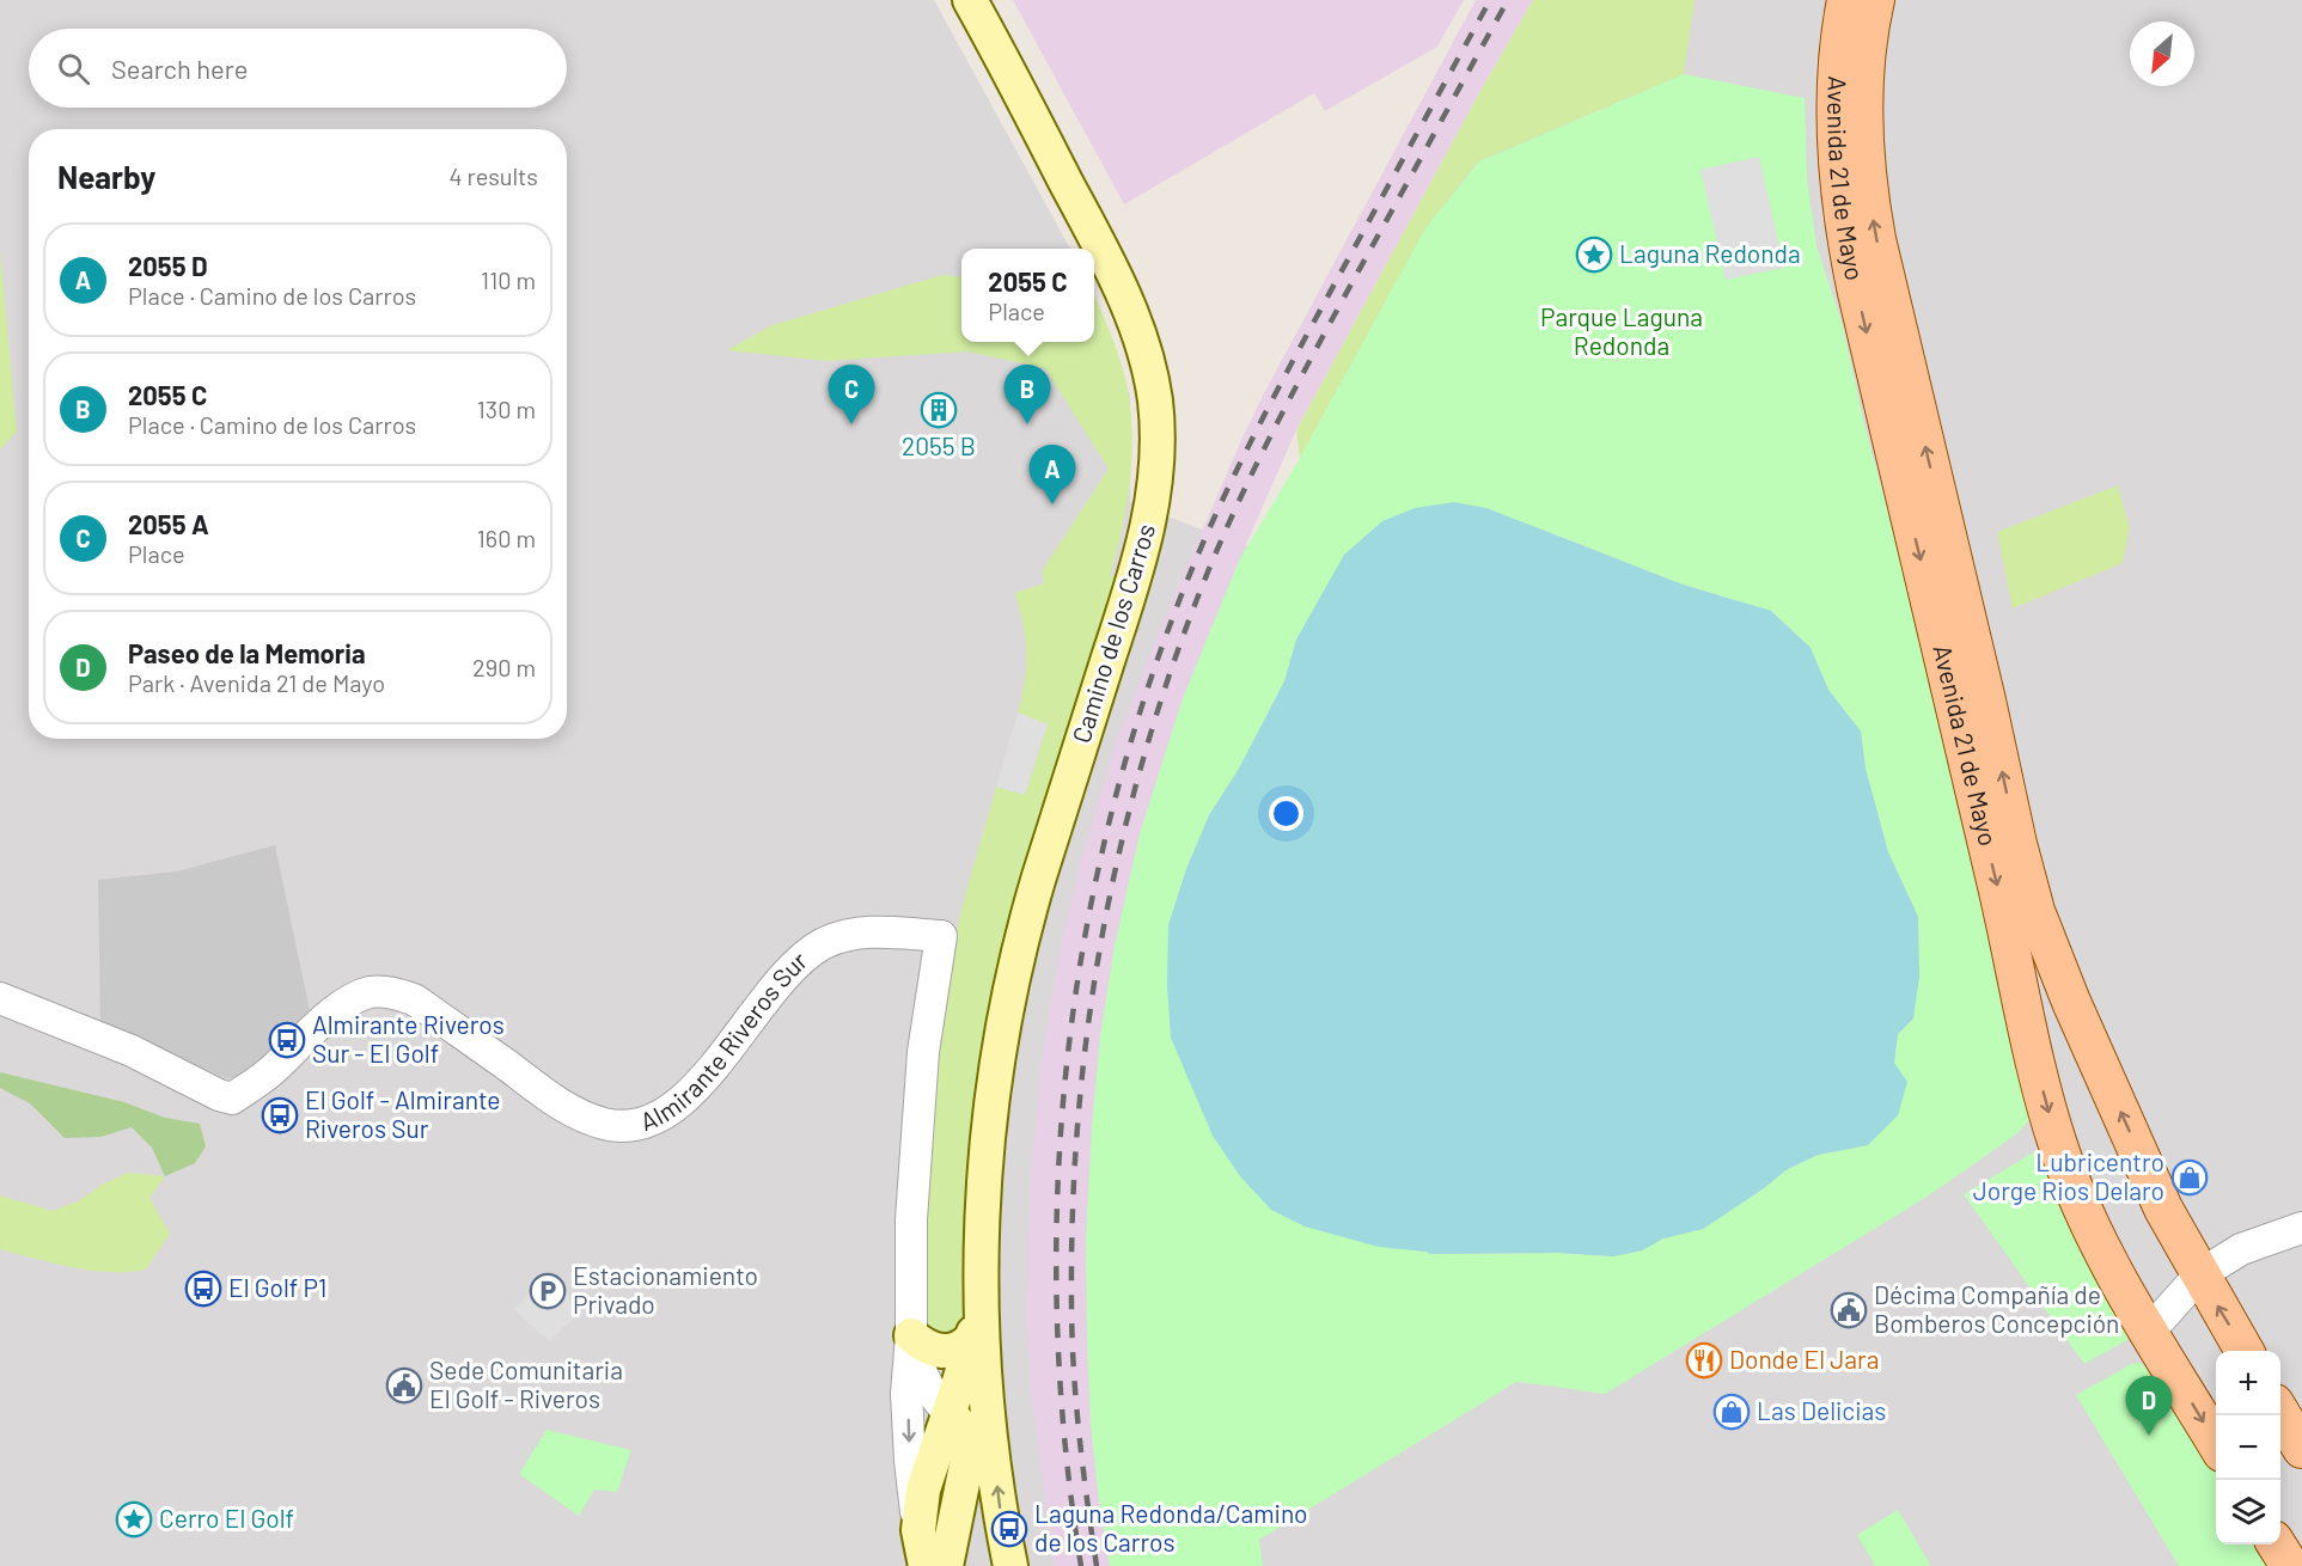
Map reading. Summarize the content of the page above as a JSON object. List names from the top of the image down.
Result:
{
  "streets": {
    "main road": ["Avenida 21 de Mayo", "Camino de los Carros"],
    "street": ["Almirante Riveros Sur"]
  },
  "parks": ["Parque Laguna Redonda"],
  "places": {
    "place": ["Laguna Redonda", "Cerro El Golf"],
    "building": ["2055 B"],
    "bus stop": [
      "Almirante Riveros Sur - El Golf",
      "El Golf - Almirante Riveros Sur",
      "El Golf P1",
      "Laguna Redonda/Camino de los Carros"
    ],
    "shop": ["Lubricentro Jorge Rios Delaro", "Las Delicias"],
    "parking": ["Estacionamiento Privado"],
    "public building": ["Décima Compañía de Bomberos Concepción", "Sede Comunitaria El Golf - Riveros"],
    "restaurant": ["Donde El Jara"]
  },
  "north": "bottom left",
  "page": {
    "search": "Search here",
    "heading": ["Nearby", "4 results"],
    "list": [
      {
        "mark": "A",
        "name": "2055 D",
        "note": "Place · Camino de los Carros",
        "value": "110 m"
      },
      {
        "mark": "B",
        "name": "2055 C",
        "note": "Place · Camino de los Carros",
        "value": "130 m"
      },
      {
        "mark": "C",
        "name": "2055 A",
        "note": "Place",
        "value": "160 m"
      },
      {
        "mark": "D",
        "name": "Paseo de la Memoria",
        "note": "Park · Avenida 21 de Mayo",
        "value": "290 m"
      }
    ],
    "popup": ["2055 C", "Place"],
    "pins": [
      "B",
      "C",
      "A",
      "D"
    ],
    "map_buttons": ["+", "−"]
  }
}
